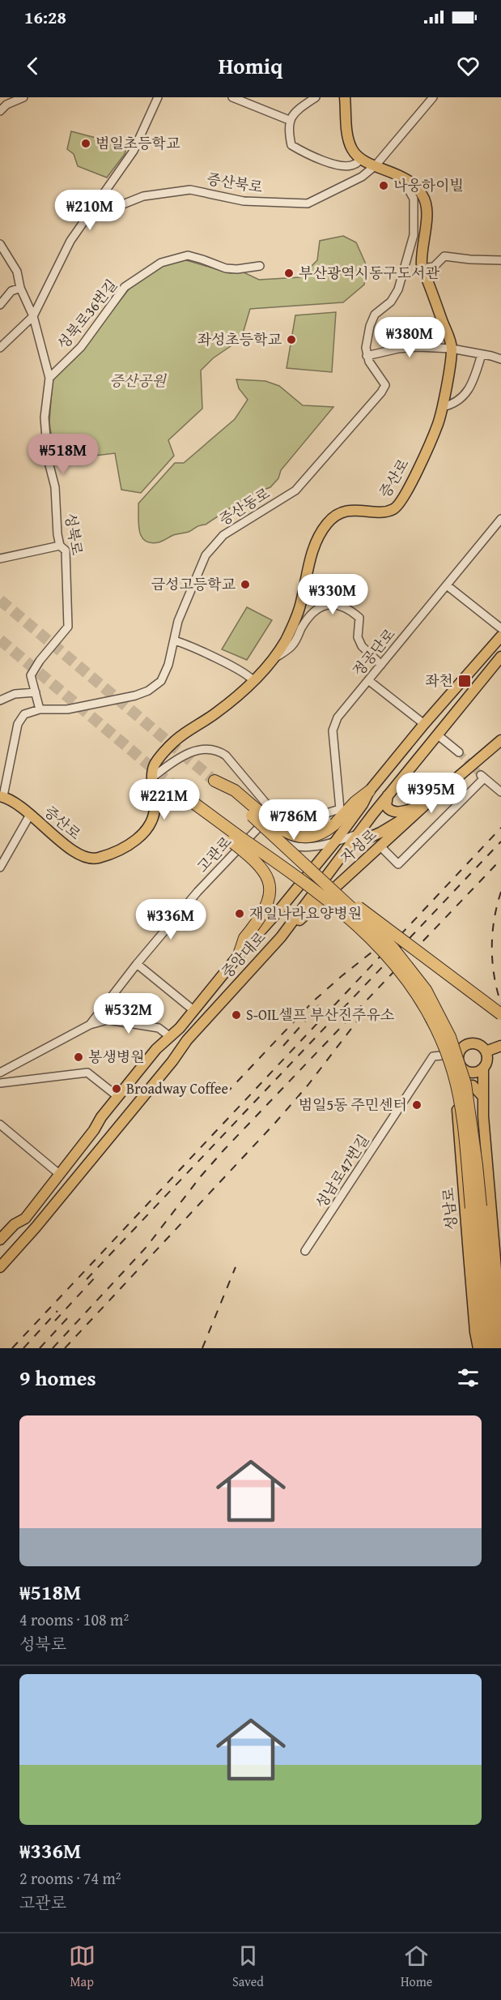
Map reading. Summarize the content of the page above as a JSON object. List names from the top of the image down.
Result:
{
  "streets": {
    "highway": ["성남로"],
    "main road": ["증산로", "자성로", "중앙대로"],
    "street": [
      "증산북로",
      "성북로36번길",
      "증산동로",
      "성북로",
      "정공단로",
      "고관로",
      "성남로47번길"
    ]
  },
  "crossings": [
    ["증산북로", "증산로"],
    ["성북로36번길", "성북로"],
    ["증산동로", "성북로"],
    ["정공단로", "고관로"],
    ["자성로", "중앙대로"],
    ["성남로47번길", "성남로"]
  ],
  "parks": ["증산공원"],
  "places": {
    "other": [
      "범일초등학교",
      "나웅하이빌",
      "부산광역시동구도서관",
      "좌성초등학교",
      "금성고등학교",
      "재일나라요양병원",
      "S-OIL셀프 부산진주유소",
      "봉생병원",
      "Broadway Coffee",
      "범일5동 주민센터"
    ],
    "transit": ["좌천"]
  },
  "page": {
    "status": "16:28",
    "header": "Homiq",
    "price": [
      "₩210M",
      "₩380M",
      "₩518M",
      "₩330M",
      "₩395M",
      "₩221M",
      "₩786M",
      "₩336M",
      "₩532M"
    ],
    "heading": "9 homes",
    "list": [
      {
        "name": "₩518M",
        "note": "4 rooms · 108 m² · 성북로"
      },
      {
        "name": "₩336M",
        "note": "2 rooms · 74 m² · 고관로"
      }
    ],
    "tabs": ["Map", "Saved", "Home"]
  }
}
